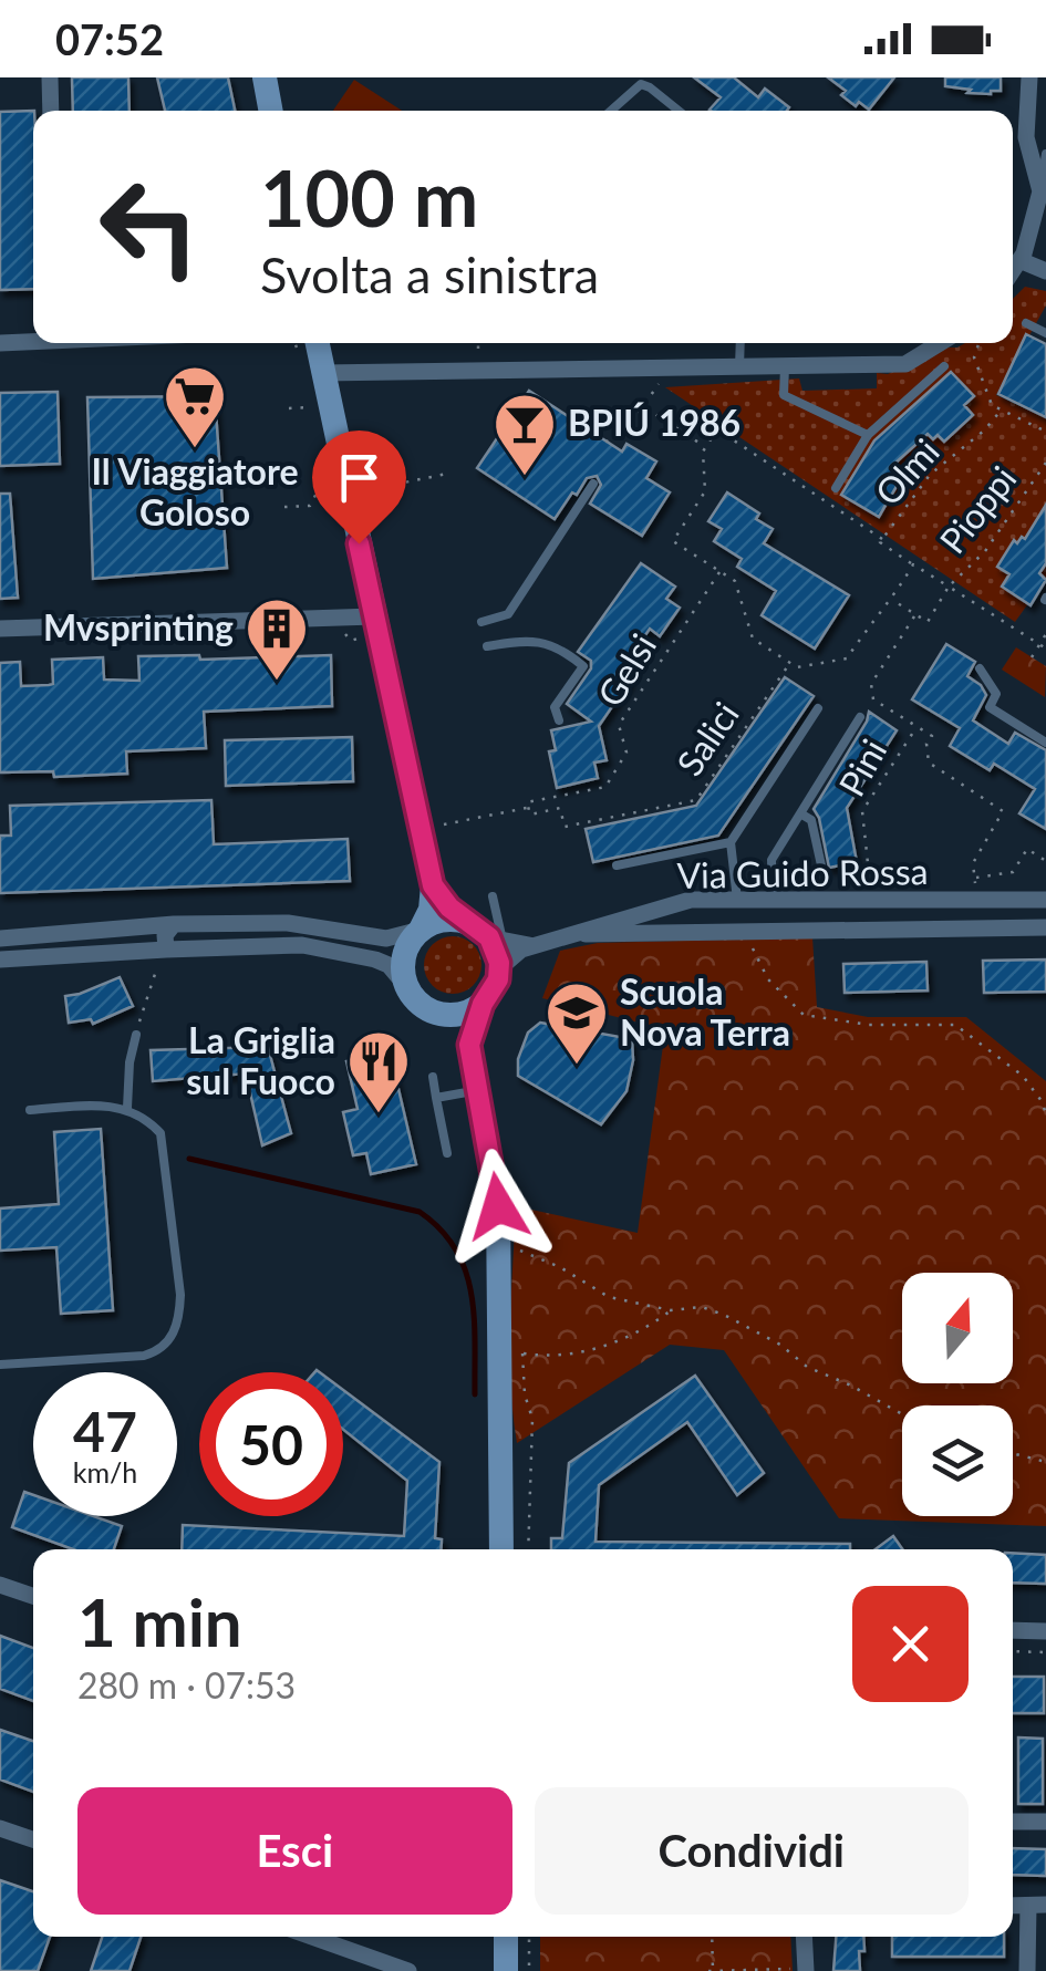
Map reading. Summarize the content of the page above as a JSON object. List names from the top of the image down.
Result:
{
  "streets": {
    "street": ["Via Guido Rossa"],
    "path": [
      "Olmi",
      "Pioppi",
      "Gelsi",
      "Salici",
      "Pini"
    ]
  },
  "crossings": [
    ["Olmi", "Pioppi"],
    ["Gelsi", "Salici"],
    ["Pini", "Via Guido Rossa"]
  ],
  "places": {
    "supermarket": ["Il Viaggiatore Goloso"],
    "bar": ["BPIÚ 1986"],
    "building": ["Mvsprinting"],
    "school or university": ["Scuola Nova Terra"],
    "restaurant": ["La Griglia sul Fuoco"]
  },
  "north": "top",
  "page": {
    "status": "07:52",
    "turn": ["100 m", "Svolta a sinistra"],
    "speed": "47 km/h",
    "limit": "50",
    "heading": ["1 min", "280 m · 07:53"],
    "buttons": ["Esci", "Condividi"]
  }
}
